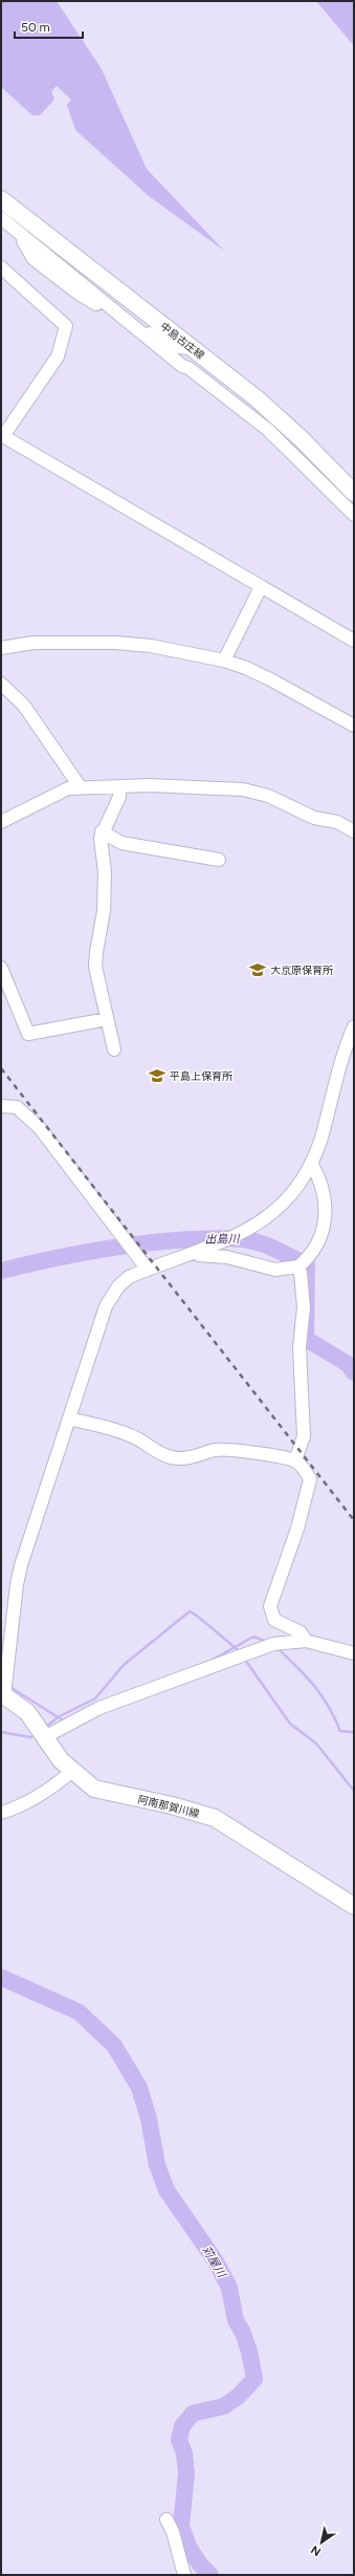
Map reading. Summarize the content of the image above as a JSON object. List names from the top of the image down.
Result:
{
  "streets": {
    "main road": ["中島古庄線", "阿南那賀川線"]
  },
  "water": ["出島川", "苅屋川"],
  "places": {
    "school or university": ["大京原保育所", "平島上保育所"]
  },
  "scale_bar": "50 m",
  "north": "bottom left"
}
